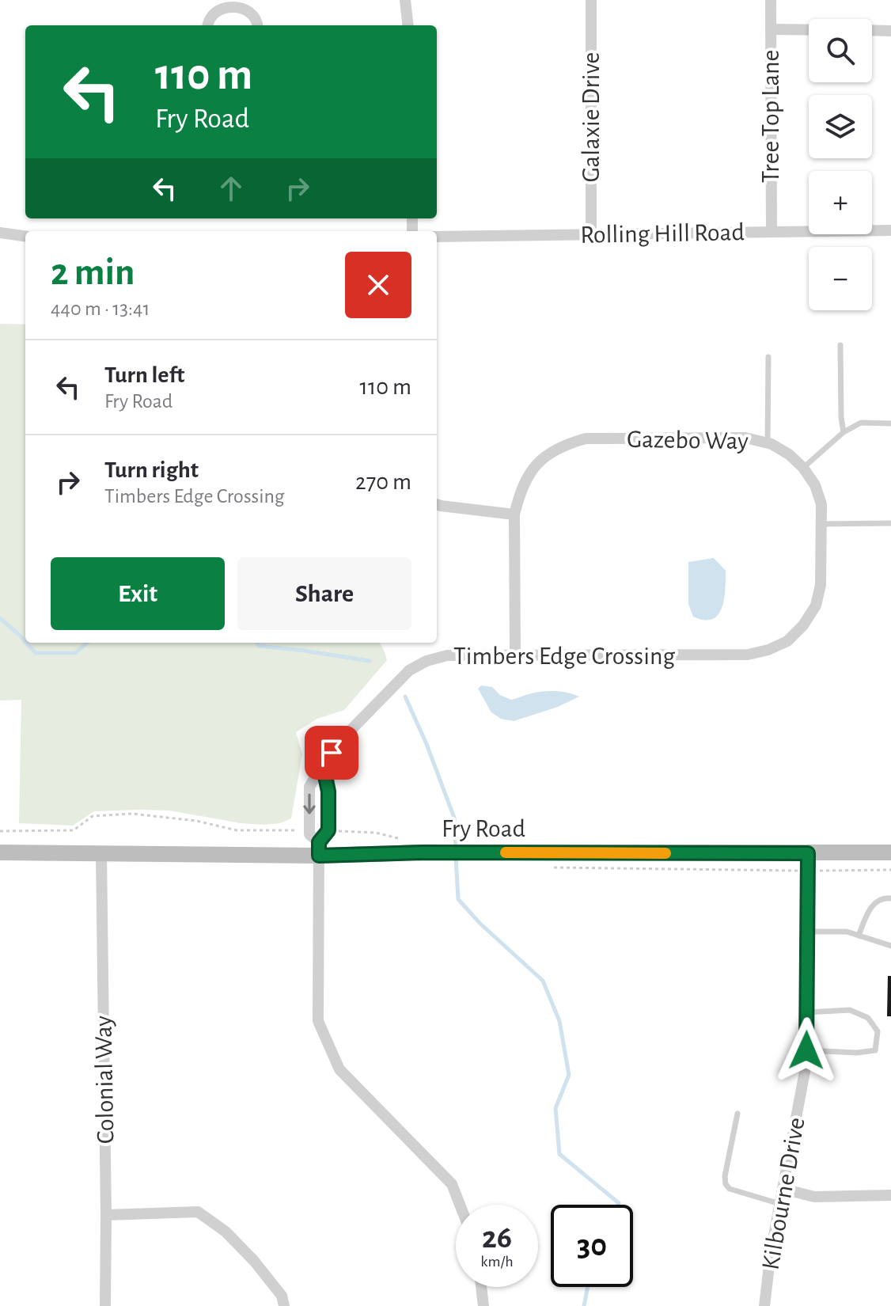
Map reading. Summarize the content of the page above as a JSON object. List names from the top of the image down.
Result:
{
  "streets": {
    "street": [
      "Tree Top Lane",
      "Galaxie Drive",
      "Rolling Hill Road",
      "Gazebo Way",
      "Timbers Edge Crossing",
      "Fry Road",
      "Colonial Way",
      "Kilbourne Drive"
    ]
  },
  "crossings": [
    ["Tree Top Lane", "Rolling Hill Road"],
    ["Galaxie Drive", "Rolling Hill Road"],
    ["Gazebo Way", "Timbers Edge Crossing"],
    ["Fry Road", "Colonial Way"],
    ["Fry Road", "Kilbourne Drive"]
  ],
  "page": {
    "map_buttons": ["+", "−"],
    "turn": ["110 m", "Fry Road"],
    "heading": ["2 min", "440 m · 13:41"],
    "list": [
      {
        "name": "Turn left",
        "note": "Fry Road",
        "value": "110 m"
      },
      {
        "name": "Turn right",
        "note": "Timbers Edge Crossing",
        "value": "270 m"
      }
    ],
    "buttons": ["Exit", "Share"],
    "speed": "26 km/h",
    "limit": "30"
  }
}
